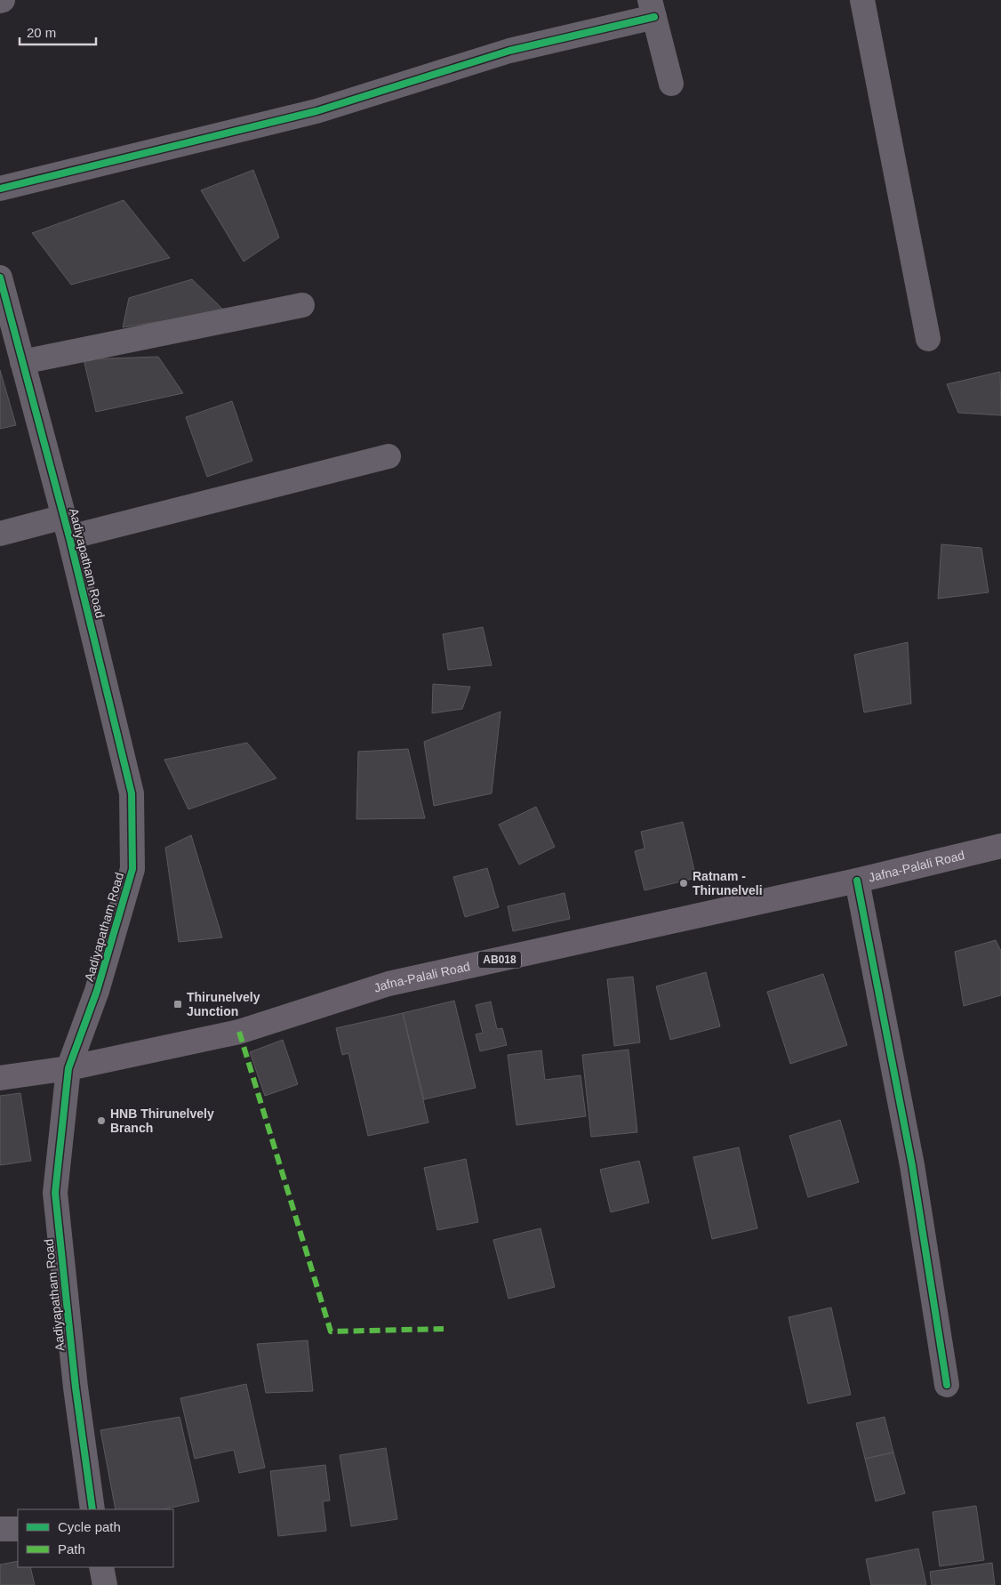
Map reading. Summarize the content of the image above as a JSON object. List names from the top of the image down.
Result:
{
  "streets": {
    "main road": ["Jafna-Palali Road", "AB018"],
    "street": ["Aadiyapatham Road"]
  },
  "crossings": [
    ["Aadiyapatham Road", "Jafna-Palali Road"]
  ],
  "places": {
    "other": ["Ratnam - Thirunelveli", "HNB Thirunelvely Branch"],
    "transit": ["Thirunelvely Junction"]
  },
  "legend": ["Cycle path", "Path"],
  "scale_bar": "20 m"
}
